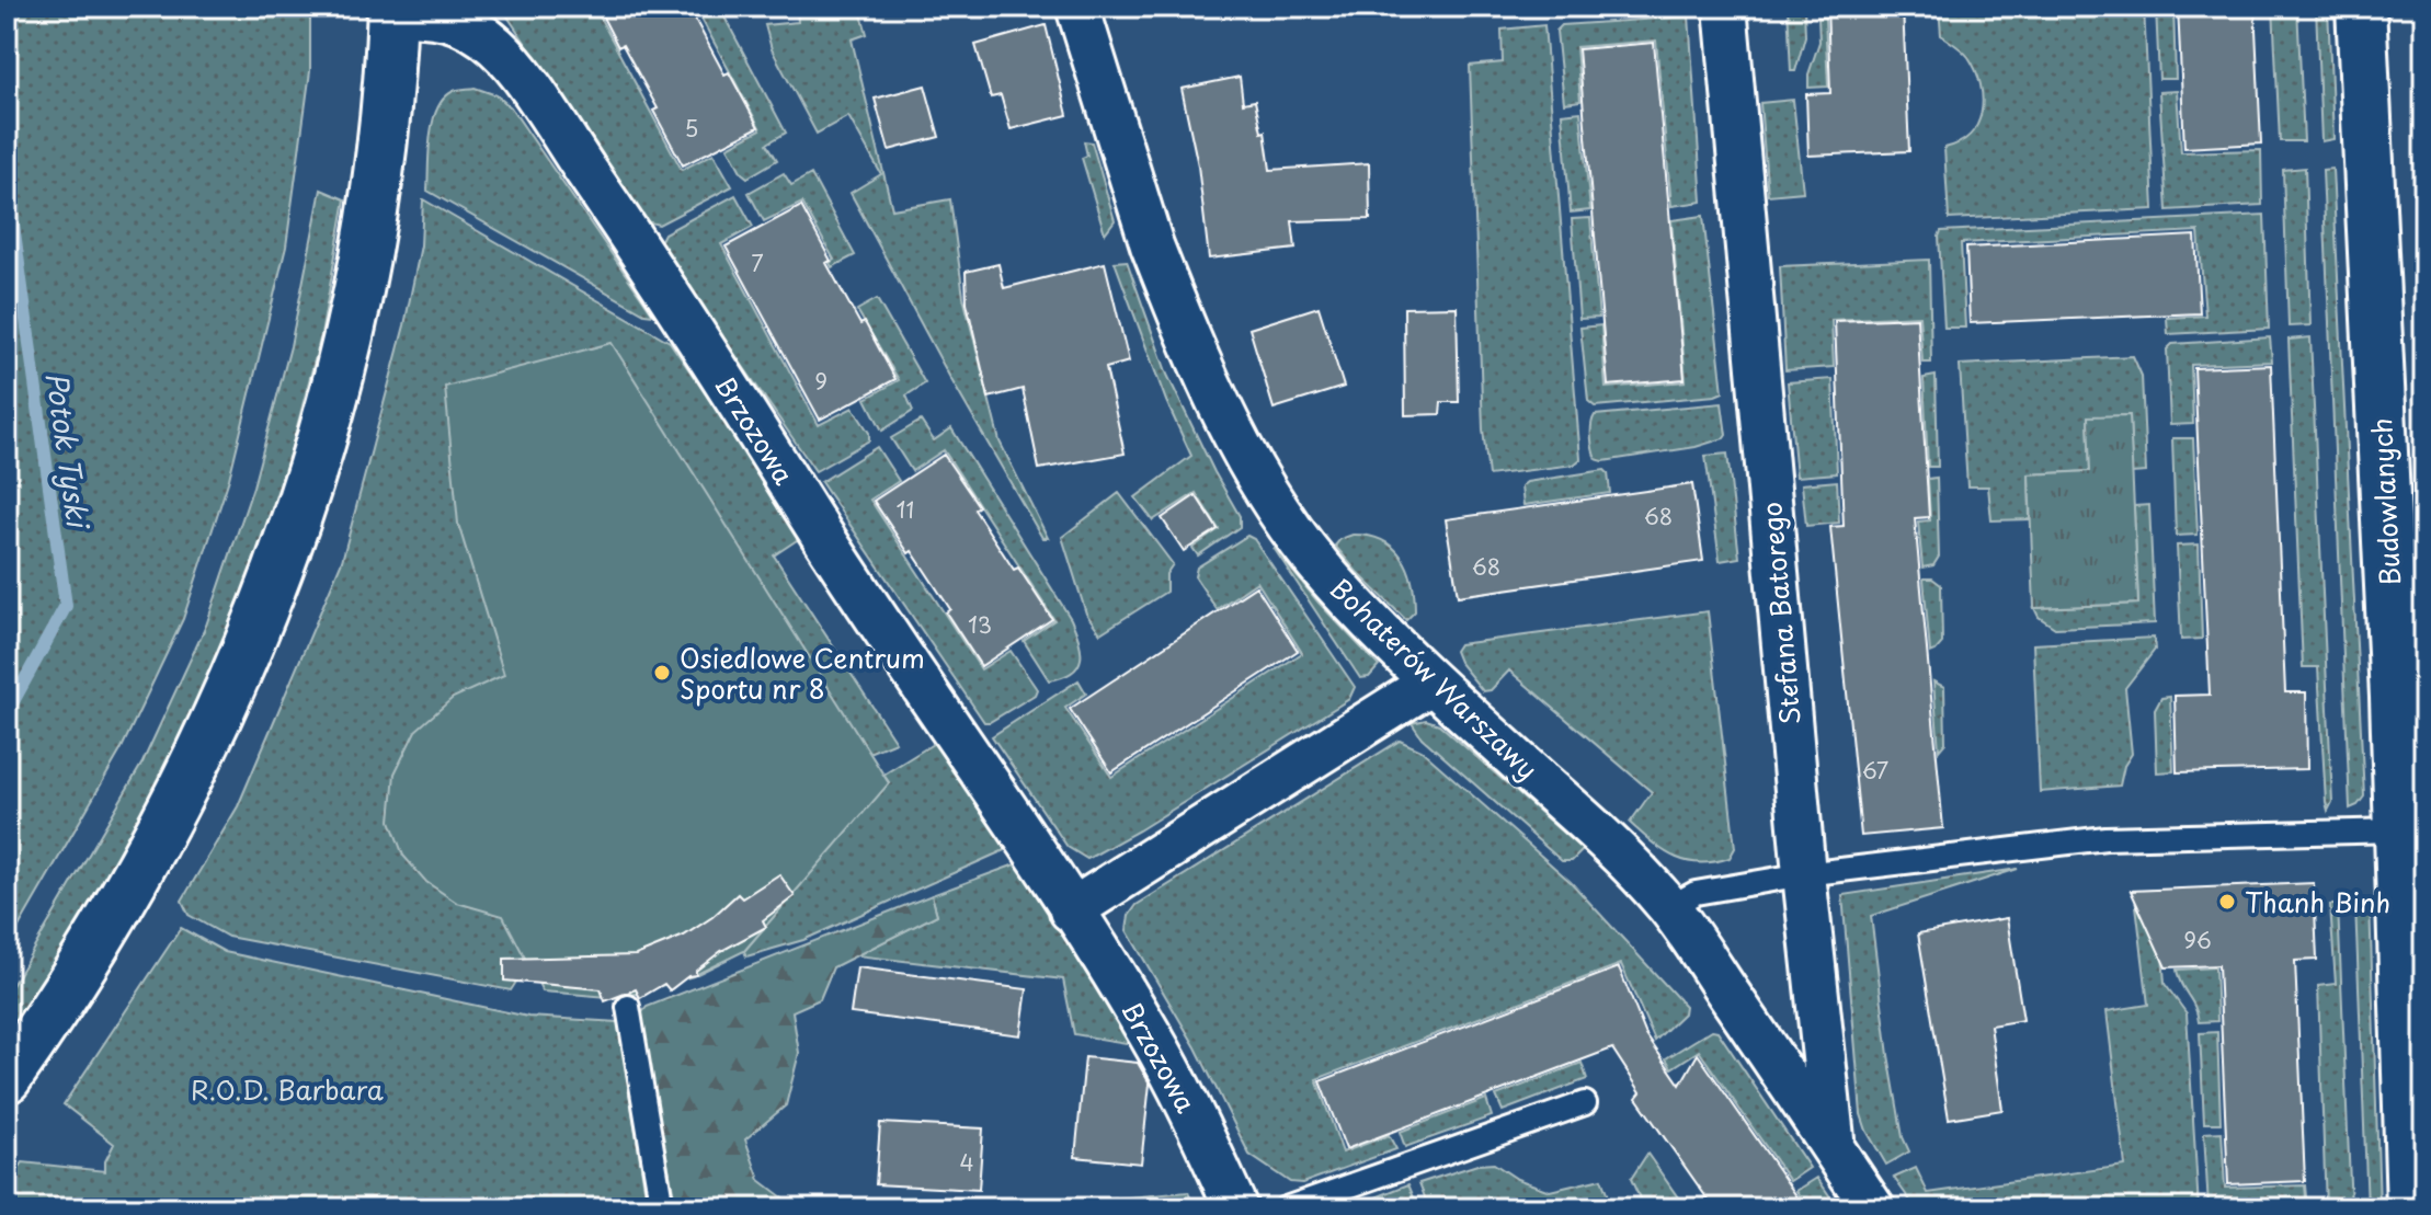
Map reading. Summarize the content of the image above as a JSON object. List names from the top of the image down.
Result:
{
  "streets": {
    "street": [
      "Brzozowa",
      "Budowlanych",
      "Stefana Batorego",
      "Bohaterów Warszawy"
    ]
  },
  "crossings": [
    ["Stefana Batorego", "Bohaterów Warszawy"]
  ],
  "water": ["Potok Tyski"],
  "parks": ["R.O.D. Barbara"],
  "places": ["Osiedlowe Centrum Sportu nr 8", "Thanh Binh"],
  "house_numbers": [
    "5",
    "7",
    "9",
    "11",
    "68",
    "68",
    "13",
    "67",
    "96",
    "4"
  ]
}
